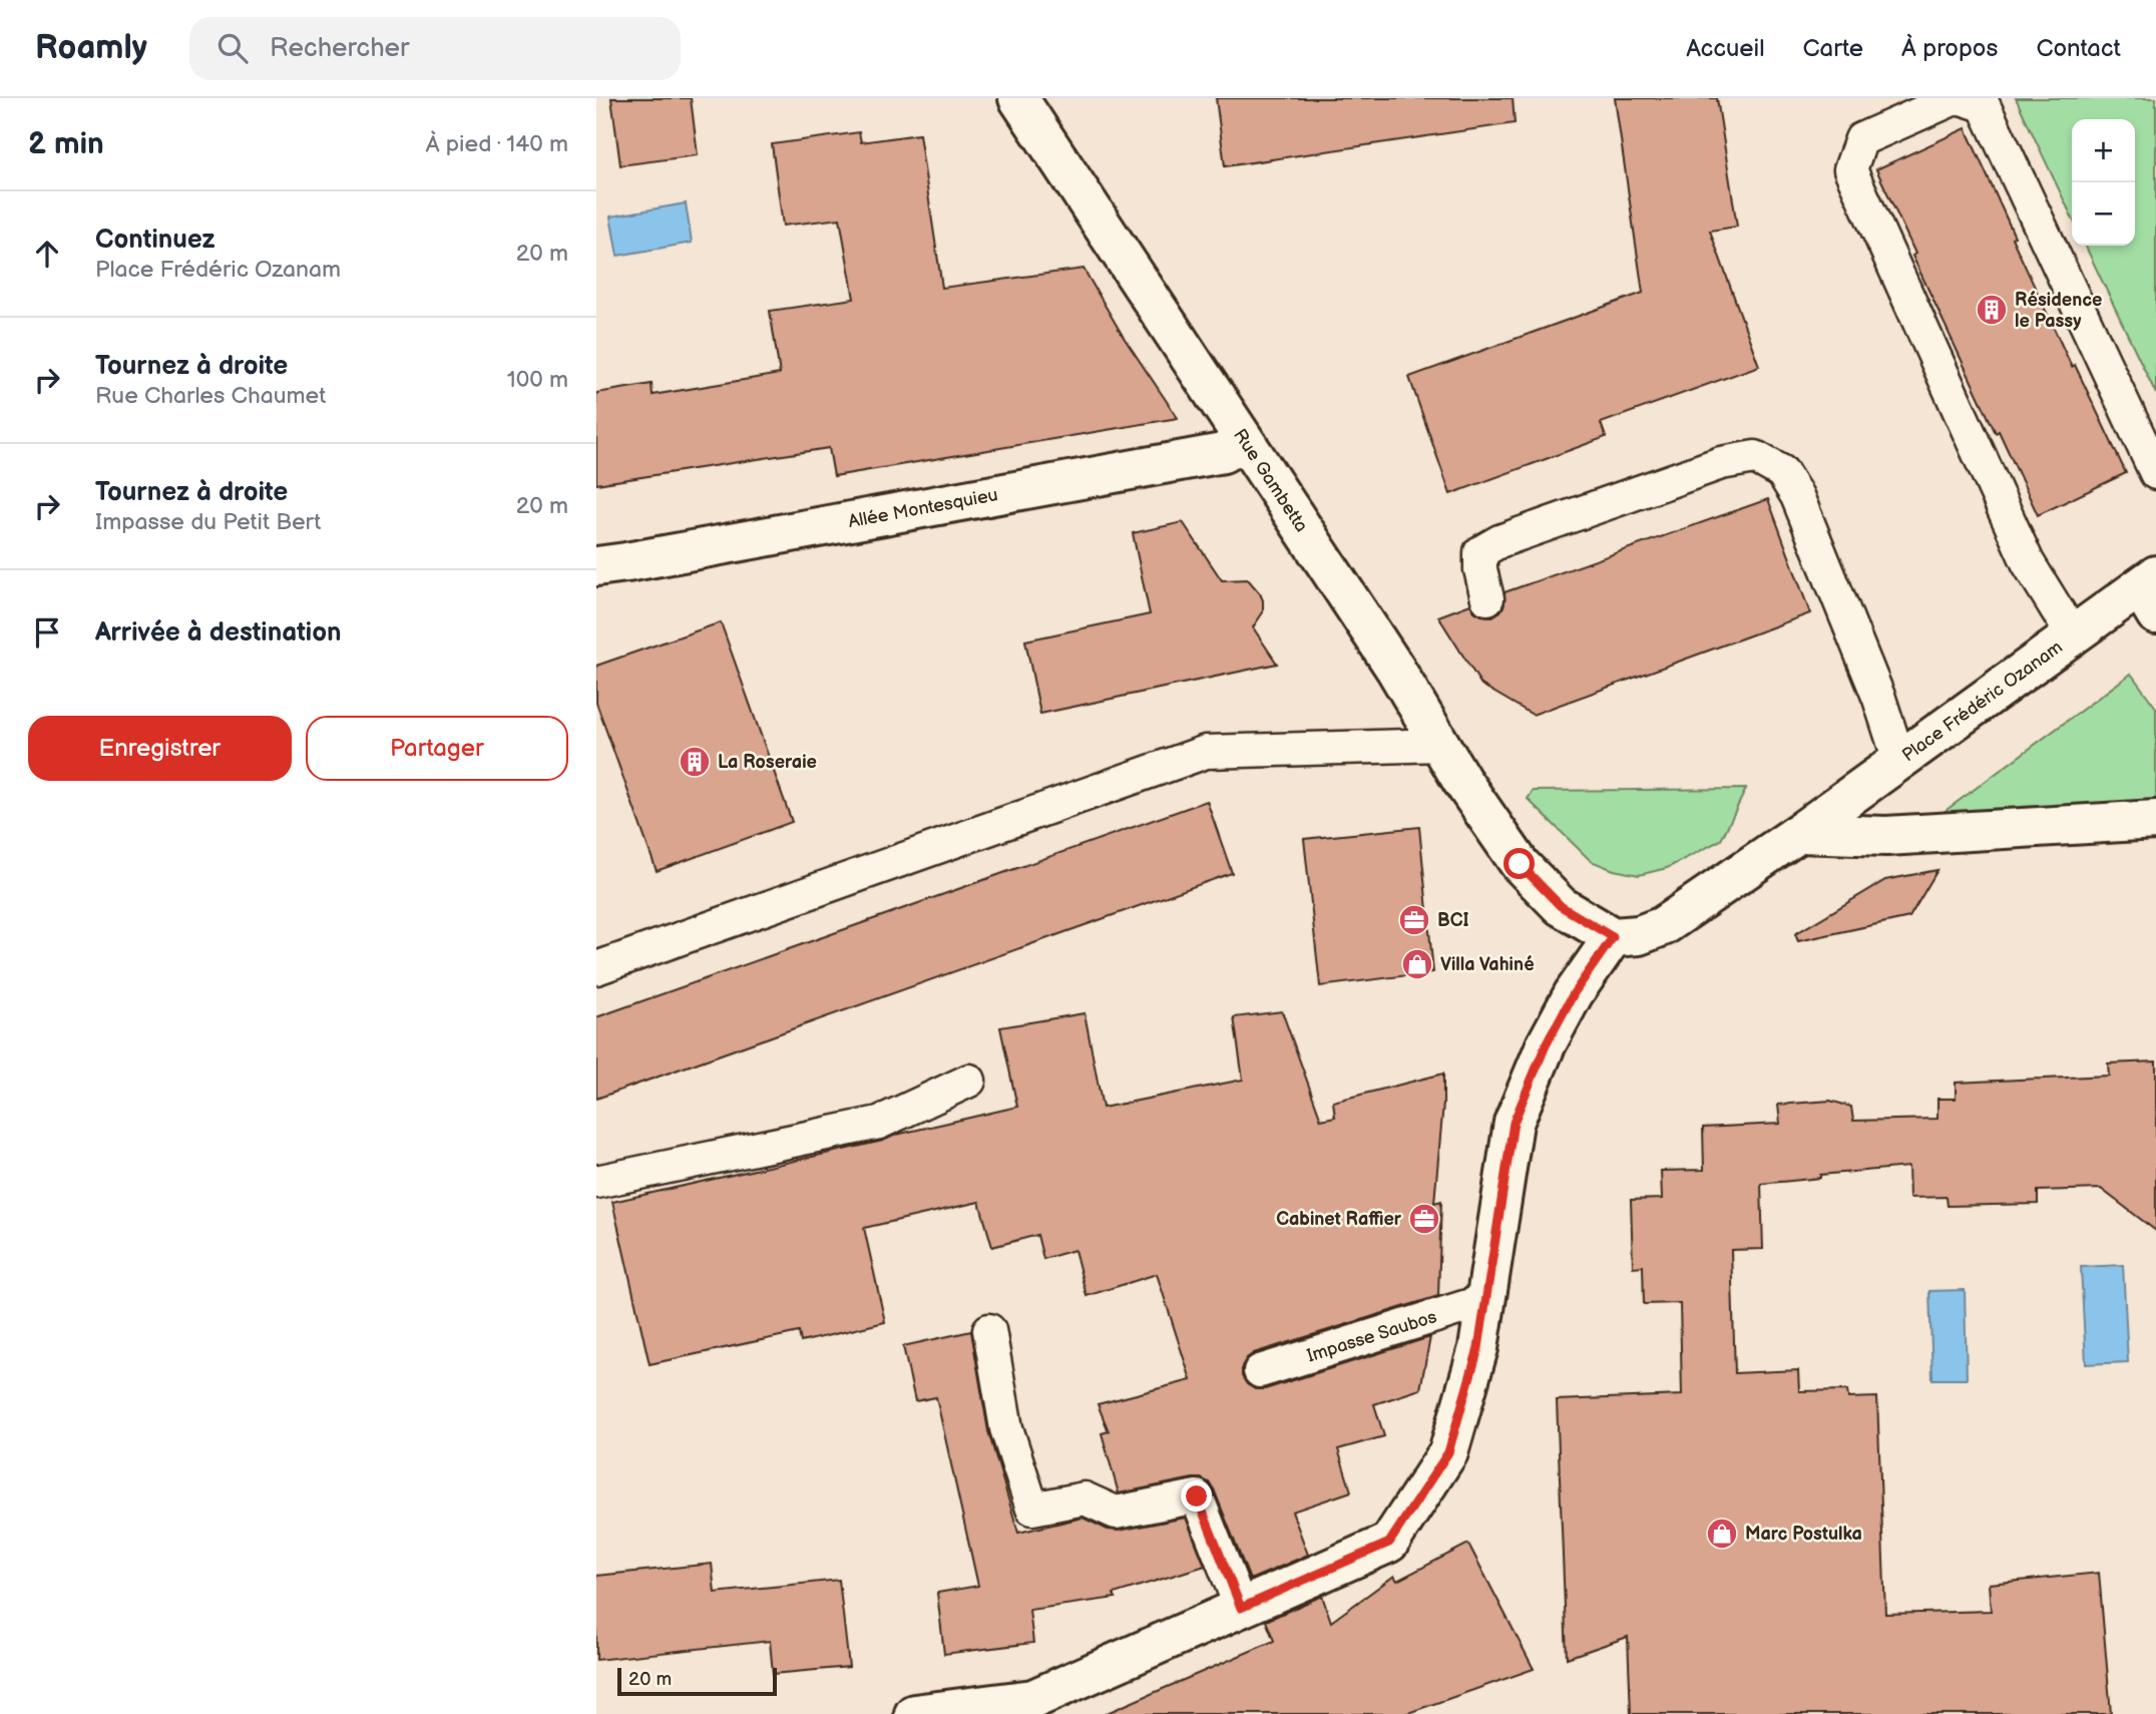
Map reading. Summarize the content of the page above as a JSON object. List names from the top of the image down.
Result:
{
  "streets": {
    "street": ["Rue Gambetta", "Allée Montesquieu", "Place Frédéric Ozanam"],
    "lane": ["Impasse Saubos"]
  },
  "crossings": [
    ["Rue Gambetta", "Allée Montesquieu"],
    ["Rue Gambetta", "Place Frédéric Ozanam"]
  ],
  "places": {
    "building": ["Résidence le Passy", "La Roseraie"],
    "office": ["BCI", "Cabinet Raffier"],
    "shop": ["Villa Vahiné", "Marc Postulka"]
  },
  "scale_bar": "20 m",
  "page": {
    "header": "Roamly",
    "search": "Rechercher",
    "nav": [
      "Accueil",
      "Carte",
      "À propos",
      "Contact"
    ],
    "heading": ["2 min", "À pied · 140 m"],
    "map_buttons": ["+", "−"],
    "list": [
      ["Continuez", "Place Frédéric Ozanam", "20 m"],
      ["Tournez à droite", "Rue Charles Chaumet", "100 m"],
      ["Tournez à droite", "Impasse du Petit Bert", "20 m"],
      "Arrivée à destination"
    ],
    "buttons": ["Enregistrer", "Partager"],
    "scale": "20 m"
  }
}
